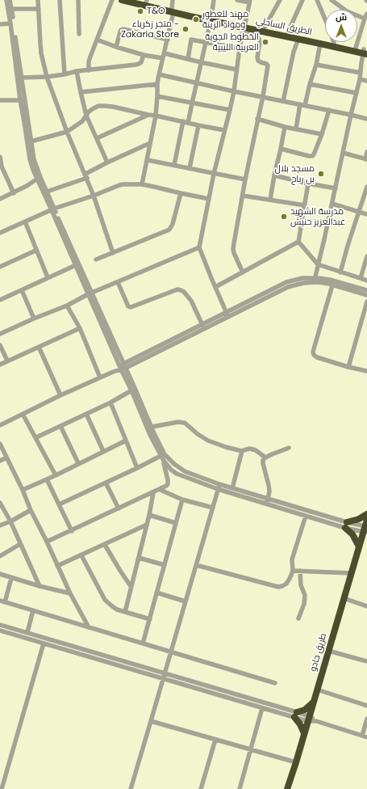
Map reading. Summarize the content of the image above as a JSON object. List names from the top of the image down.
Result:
{
  "streets": {
    "highway": ["الطريق الساحلي", "طريق جادو"]
  },
  "places": [
    "T&O",
    "مهند للعطور ومواد الزينة",
    "متجر زكرياء - Zakaria Store",
    "الخطوط الجوية العربية الليبية",
    "مسجد بلال بن رباح",
    "مدرسة الشهيد عبدالعزيز حنيش"
  ],
  "north": "top"
}
